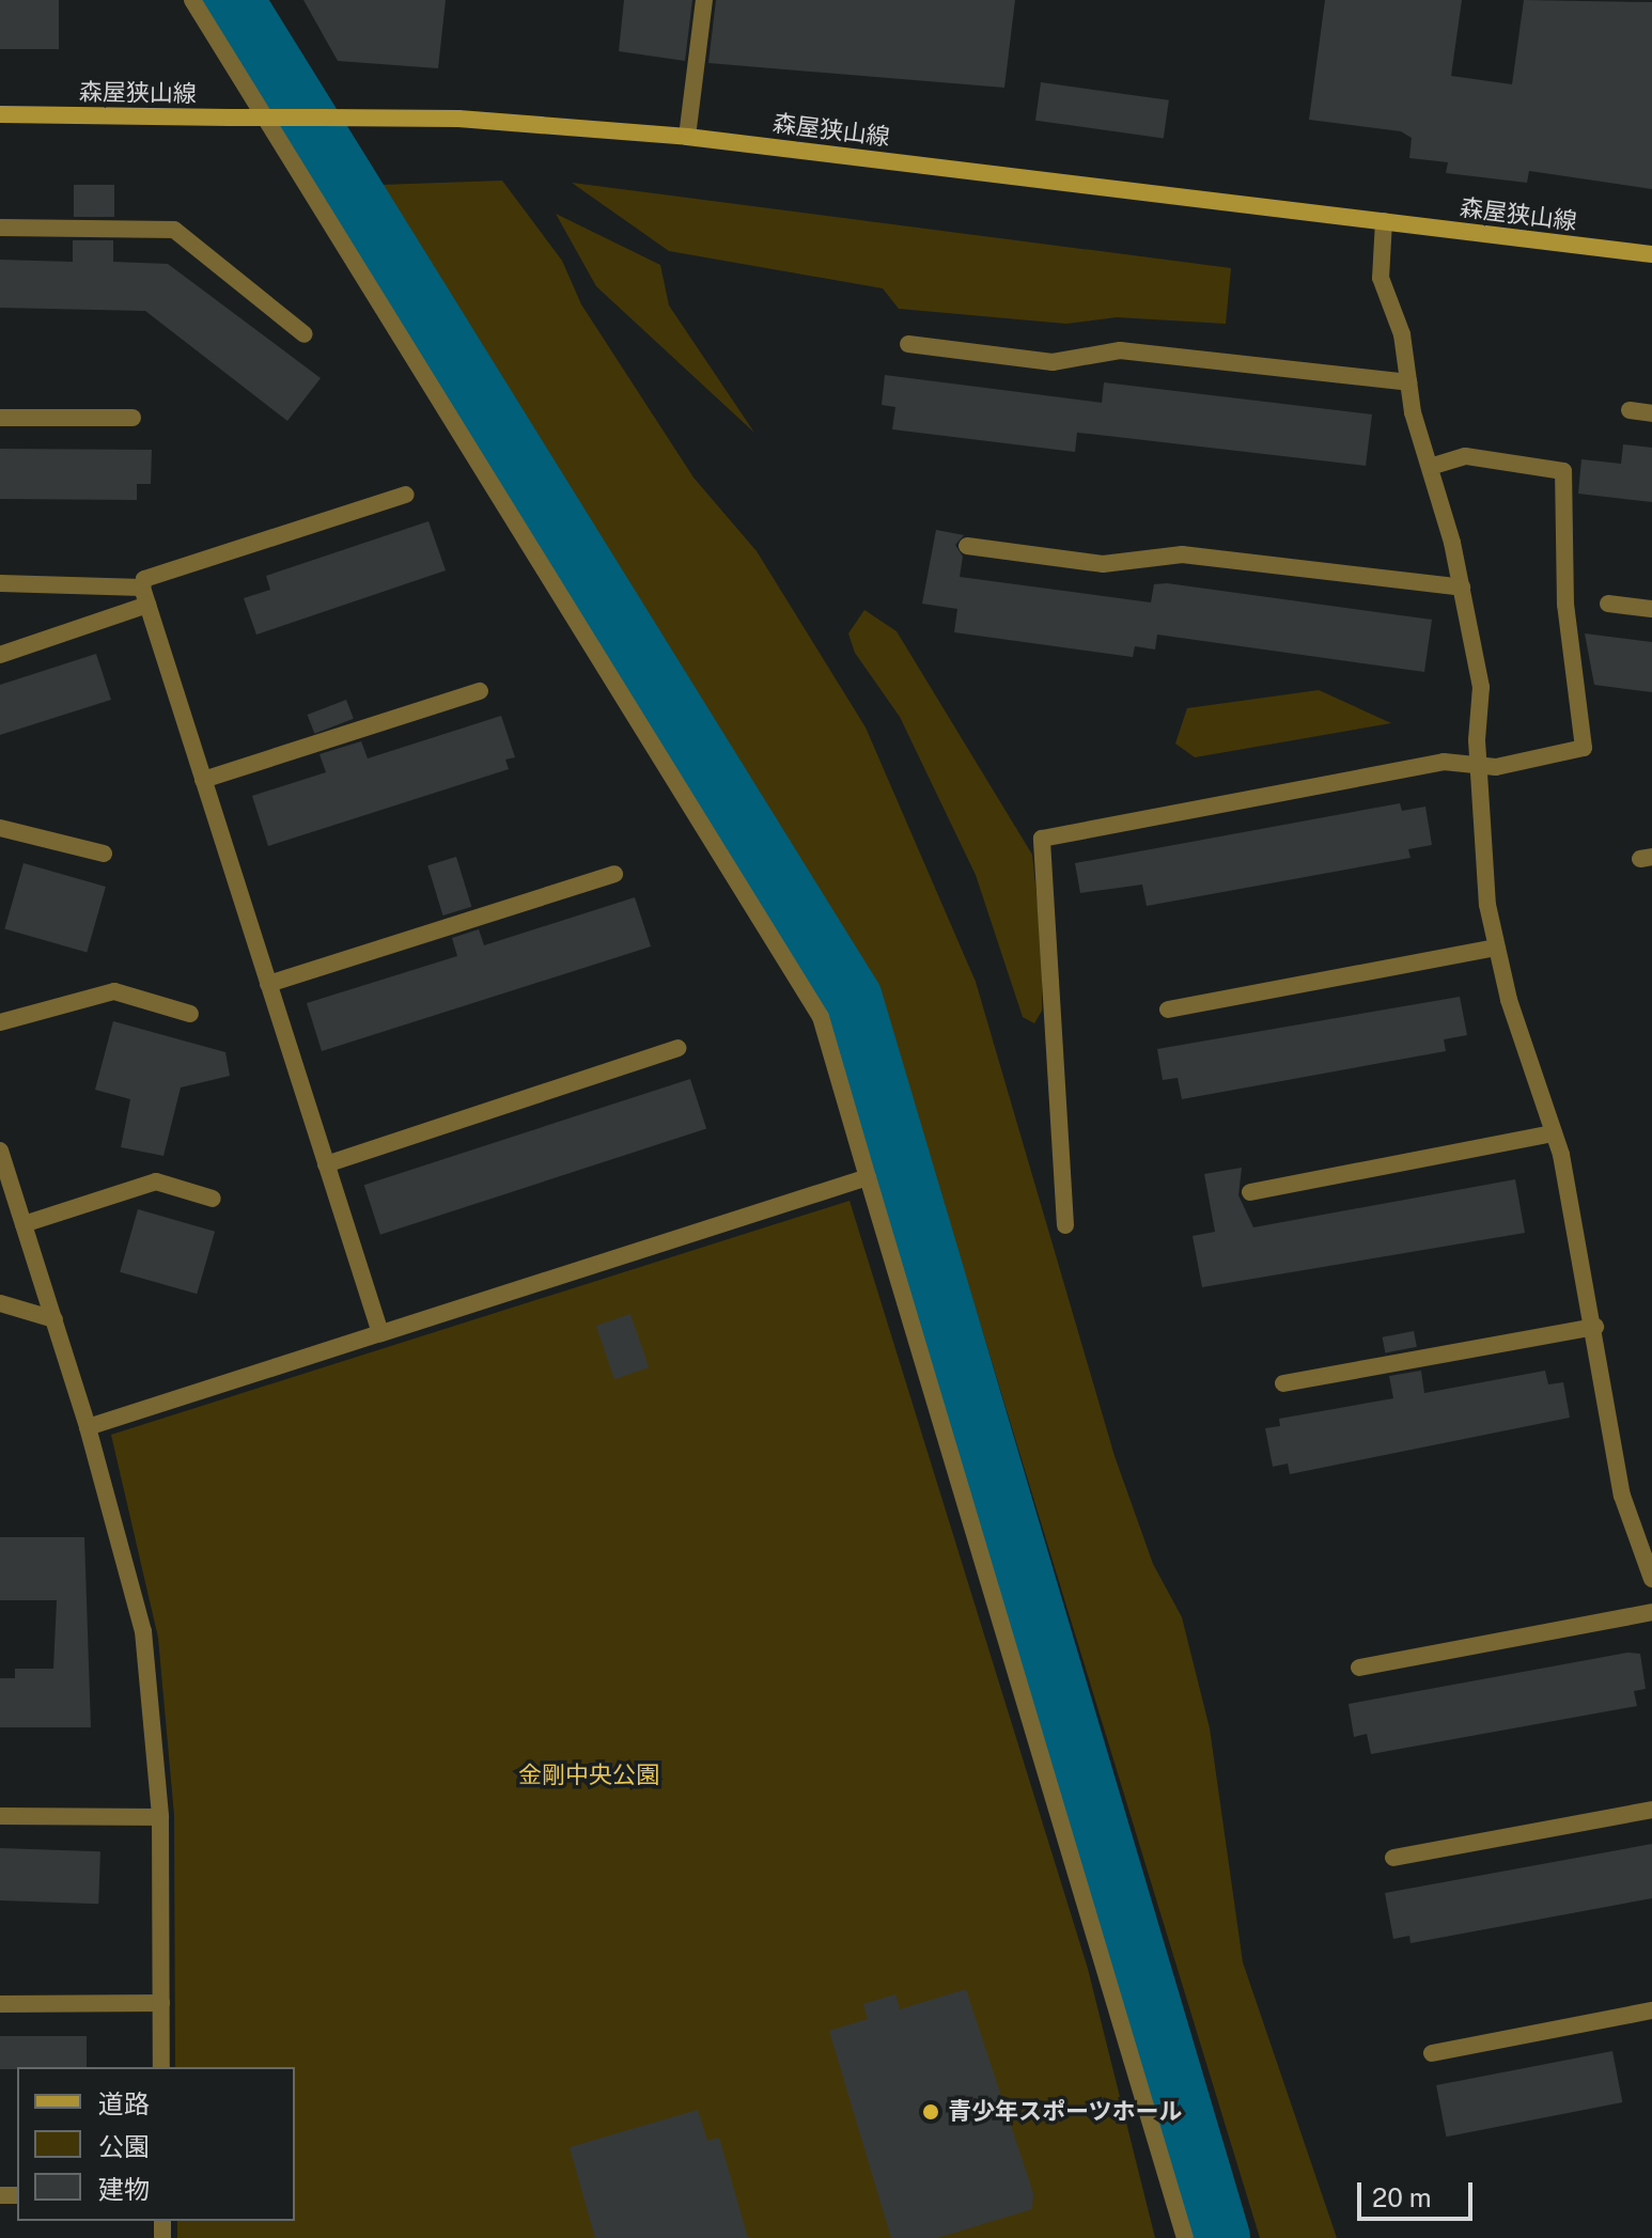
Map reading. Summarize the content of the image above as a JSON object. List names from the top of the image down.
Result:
{
  "streets": {
    "main road": ["森屋狭山線"]
  },
  "parks": ["金剛中央公園"],
  "places": ["青少年スポーツホール"],
  "legend": ["道路", "公園", "建物"],
  "scale_bar": "20 m"
}
